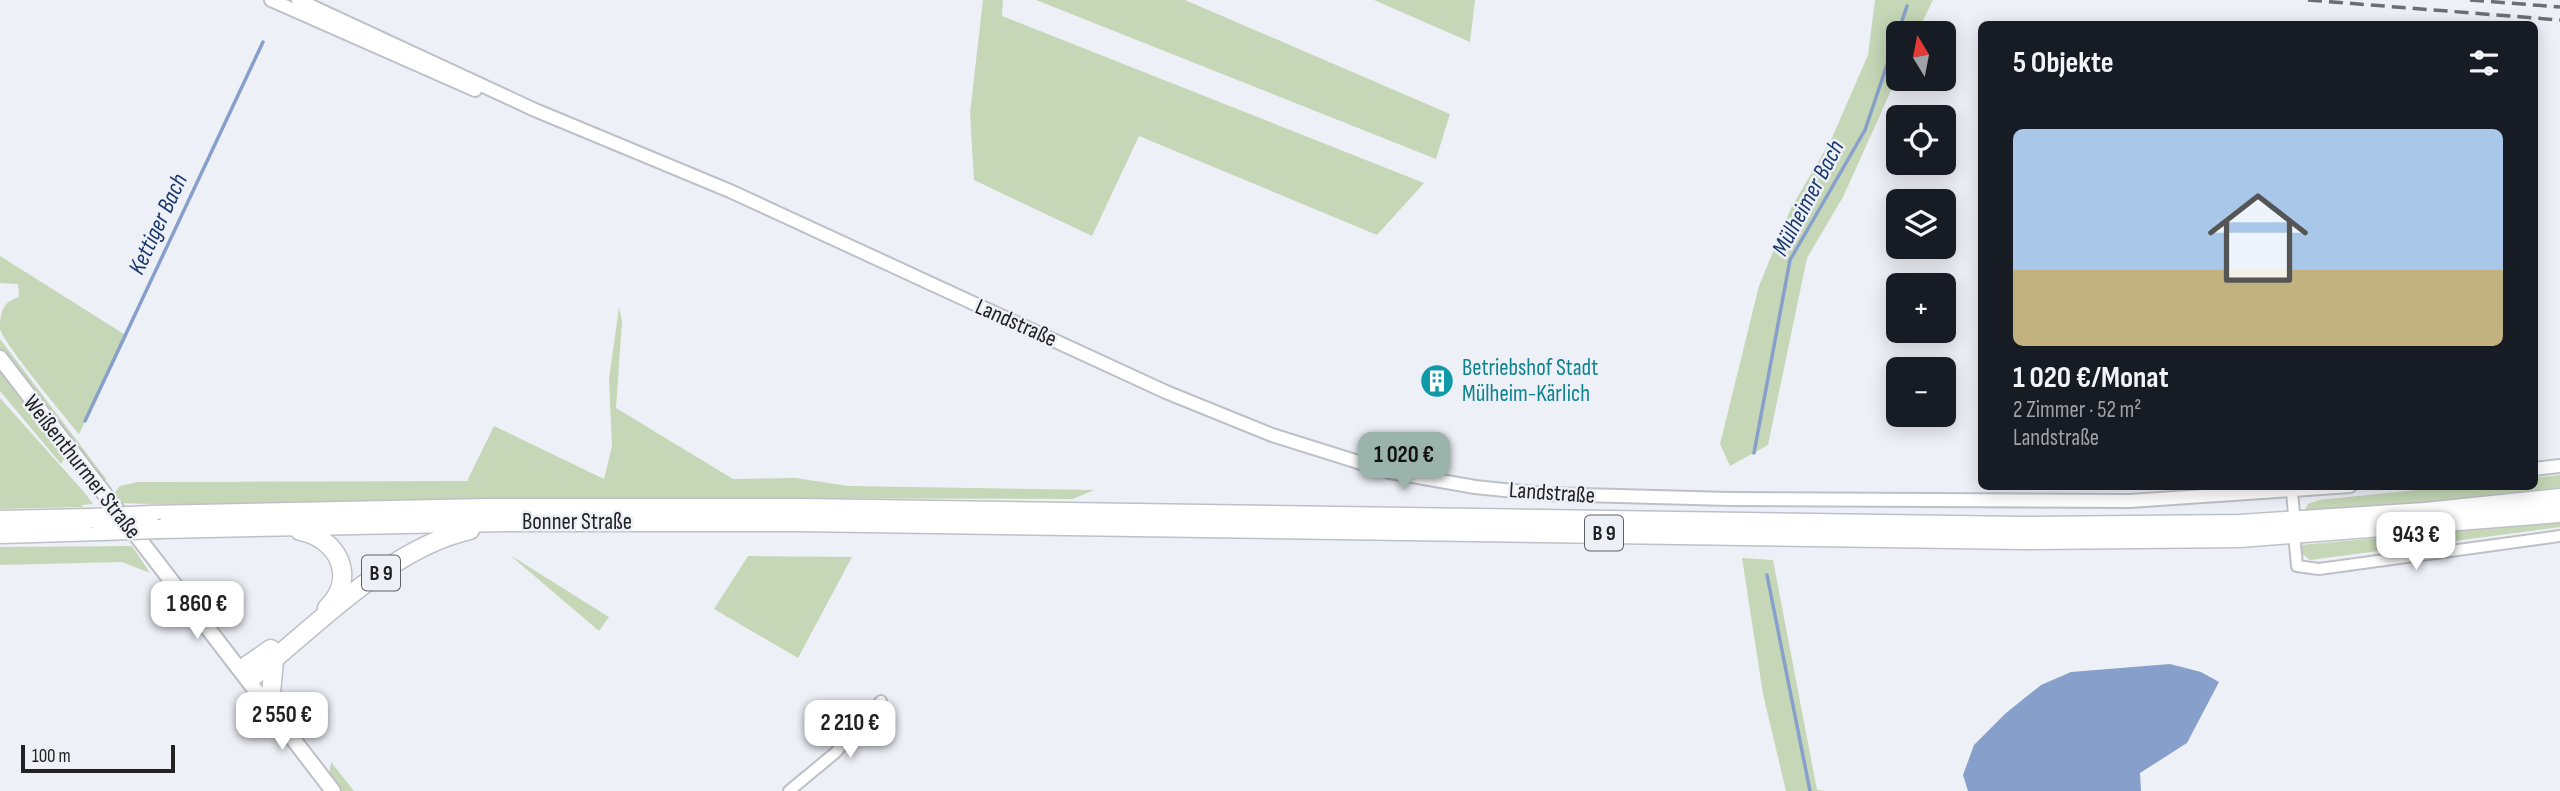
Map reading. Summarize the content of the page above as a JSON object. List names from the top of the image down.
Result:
{
  "streets": {
    "highway": ["Bonner Straße", "B 9"],
    "main road": ["Weißenthurmer Straße"],
    "street": ["Landstraße"]
  },
  "crossings": [
    ["Weißenthurmer Straße", "B 9"],
    ["Bonner Straße", "B 9"]
  ],
  "water": ["Mülheimer Bach", "Kettiger Bach"],
  "places": {
    "building": ["Betriebshof Stadt Mülheim-Kärlich"]
  },
  "scale_bar": "100 m",
  "north": "top",
  "page": {
    "map_buttons": ["+", "−"],
    "heading": "5 Objekte",
    "list": [
      {
        "name": "1 020 €/Monat",
        "note": "2 Zimmer · 52 m² · Landstraße"
      }
    ],
    "price": [
      "1 020 €",
      "943 €",
      "1 860 €",
      "2 550 €",
      "2 210 €"
    ],
    "scale": "100 m"
  }
}
